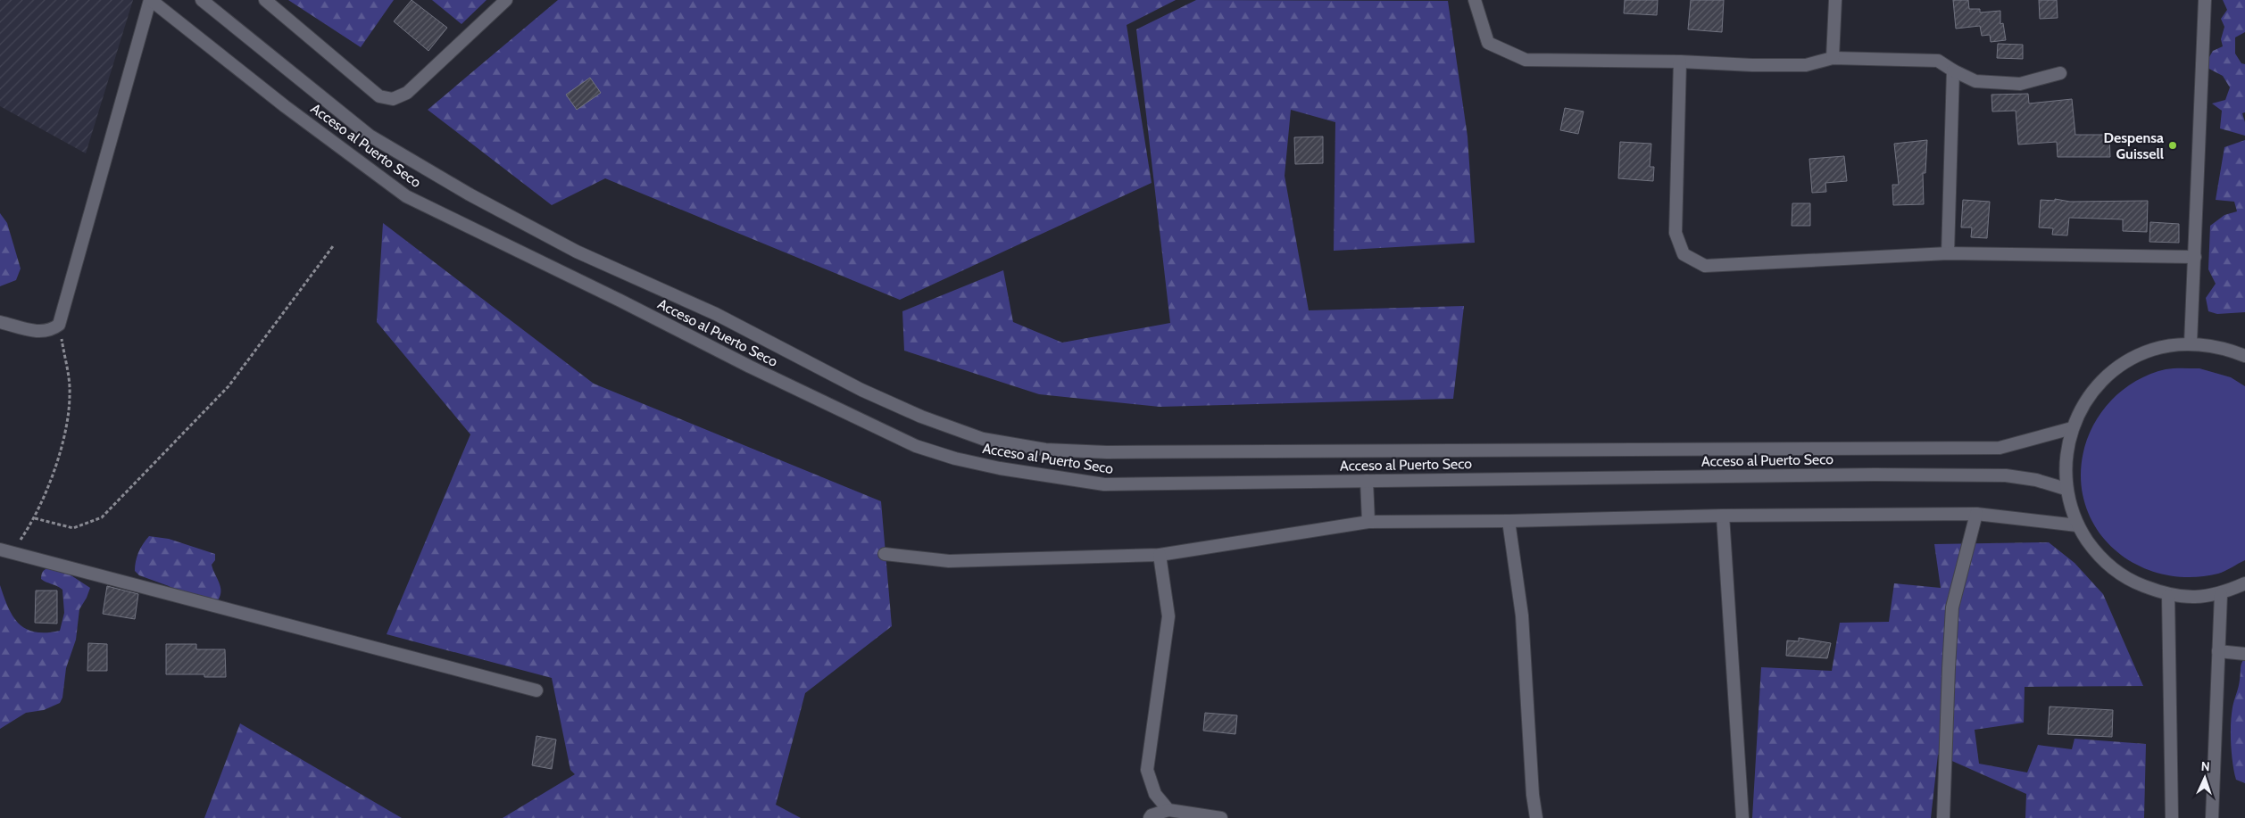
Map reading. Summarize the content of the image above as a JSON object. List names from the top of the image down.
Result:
{
  "streets": {
    "street": ["Acceso al Puerto Seco"]
  },
  "places": ["Despensa Guissell"],
  "north": "top"
}
